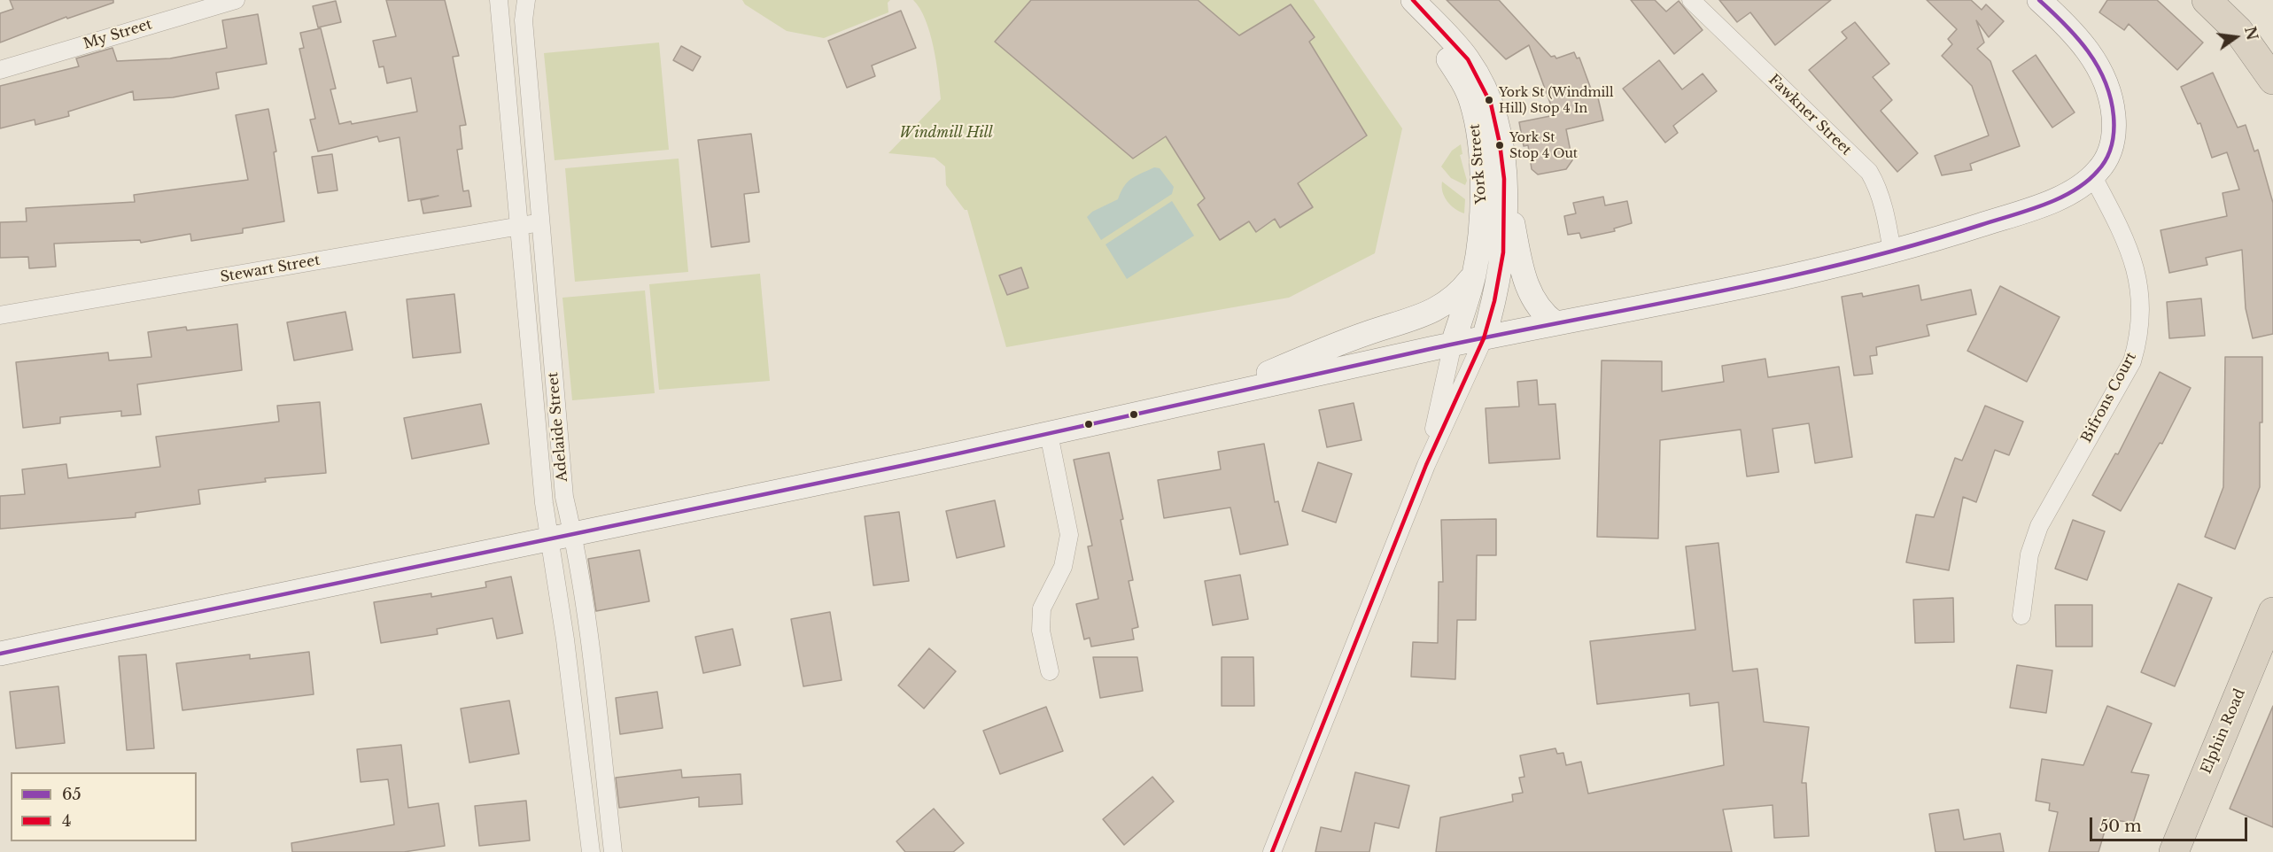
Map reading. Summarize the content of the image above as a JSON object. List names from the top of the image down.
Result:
{
  "streets": {
    "highway": ["Elphin Road"],
    "main road": ["York Street"],
    "street": [
      "My Street",
      "Fawkner Street",
      "Stewart Street",
      "Bifrons Court",
      "Adelaide Street"
    ]
  },
  "crossings": [
    ["Stewart Street", "Adelaide Street"]
  ],
  "parks": ["Windmill Hill"],
  "places": ["York St (Windmill Hill) Stop 4 In", "York St Stop 4 Out"],
  "lines": ["transit line 65", "transit line 4"],
  "legend": ["65", "4"],
  "scale_bar": "50 m",
  "north": "right"
}
